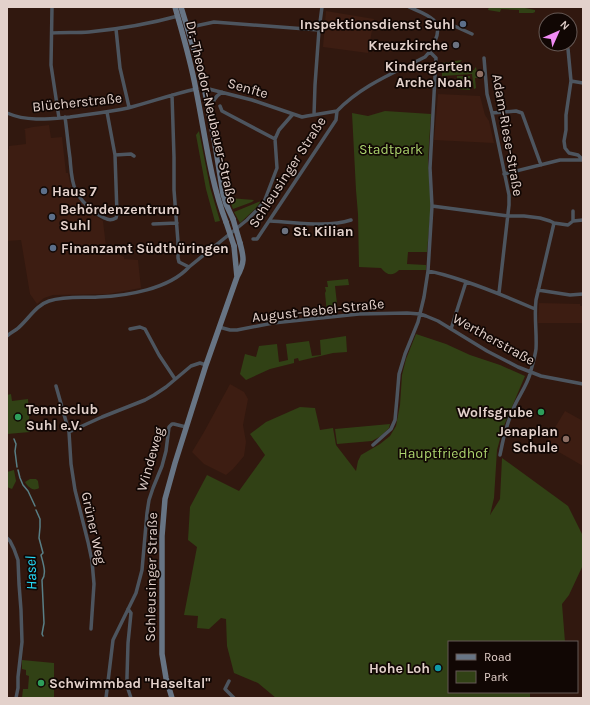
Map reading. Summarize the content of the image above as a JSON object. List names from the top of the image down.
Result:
{
  "streets": {
    "main road": ["Senfte", "Dr.-Theodor-Neubauer-Straße", "Schleusinger Straße"],
    "street": [
      "Blücherstraße",
      "Adam-Riese-Straße",
      "August-Bebel-Straße",
      "Wertherstraße",
      "Windeweg",
      "Grüner Weg"
    ]
  },
  "crossings": [
    ["Senfte", "Blücherstraße"],
    ["Senfte", "Dr.-Theodor-Neubauer-Straße"],
    ["Senfte", "Schleusinger Straße"],
    ["Blücherstraße", "Dr.-Theodor-Neubauer-Straße"],
    ["Dr.-Theodor-Neubauer-Straße", "Schleusinger Straße"],
    ["Schleusinger Straße", "August-Bebel-Straße"],
    ["Schleusinger Straße", "Windeweg"],
    ["August-Bebel-Straße", "Wertherstraße"]
  ],
  "water": ["Hasel"],
  "parks": ["Stadtpark", "Hauptfriedhof"],
  "places": [
    "Inspektionsdienst Suhl",
    "Kreuzkirche",
    "Kindergarten Arche Noah",
    "Haus 7",
    "Behördenzentrum Suhl",
    "St. Kilian",
    "Finanzamt Südthüringen",
    "Wolfsgrube",
    "Tennisclub Suhl e.V.",
    "Jenaplan Schule",
    "Hohe Loh",
    "Schwimmbad \"Haseltal\""
  ],
  "legend": ["Road", "Park"],
  "north": "top right"
}
